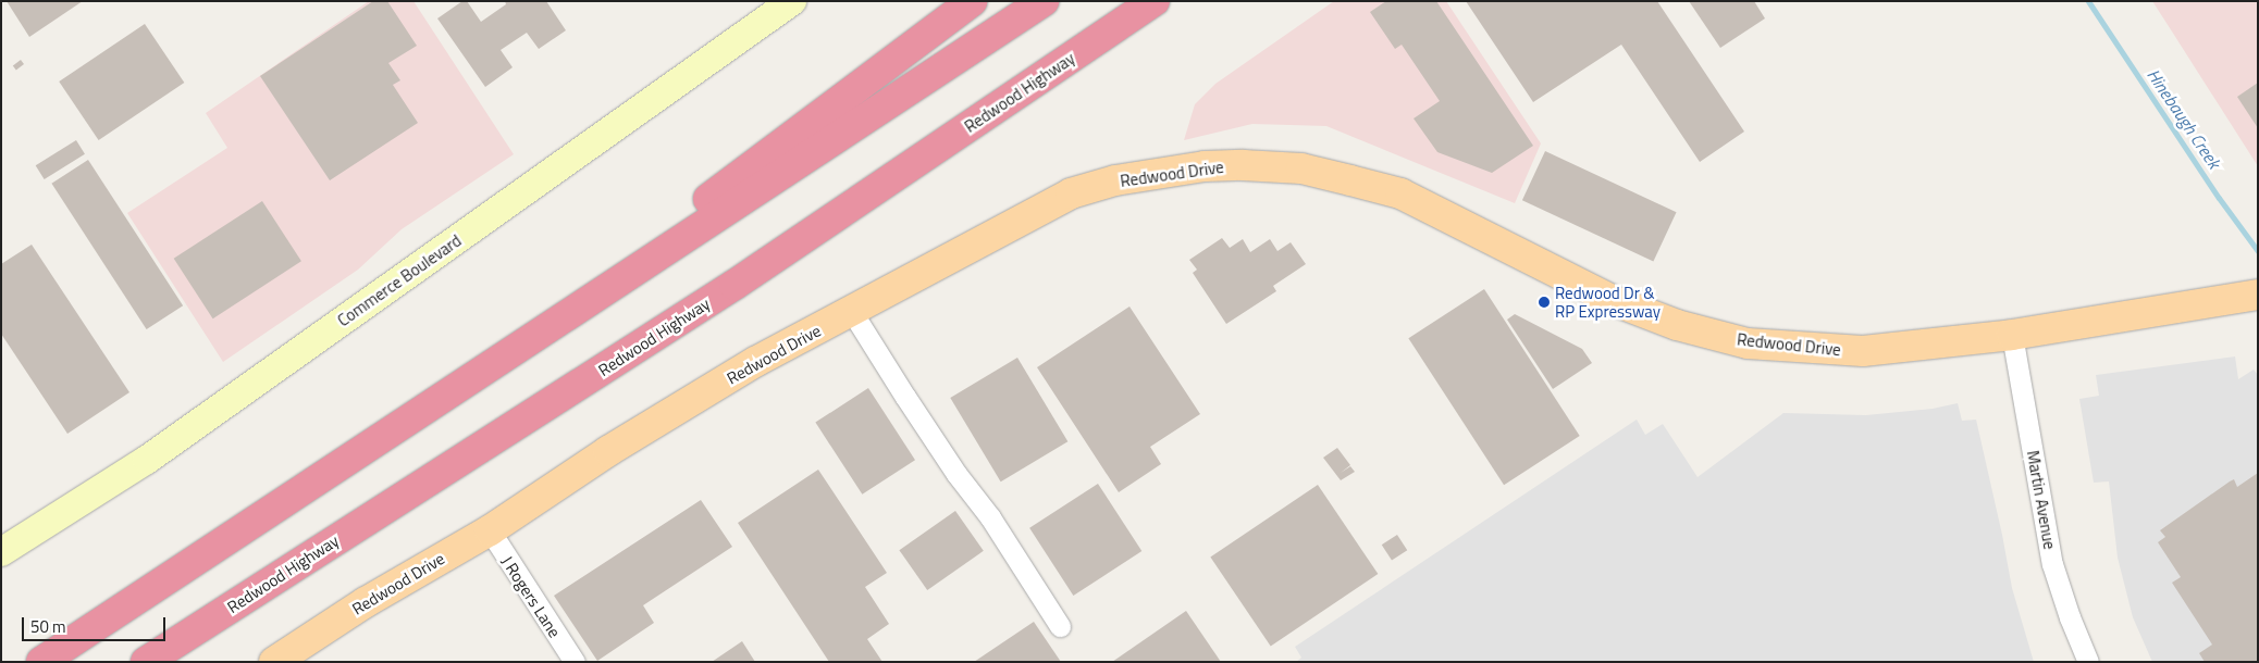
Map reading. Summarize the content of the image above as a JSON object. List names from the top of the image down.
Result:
{
  "streets": {
    "highway": ["Redwood Highway"],
    "main road": ["Redwood Drive"],
    "street": ["Commerce Boulevard", "Martin Avenue", "J Rogers Lane"]
  },
  "crossings": [
    ["Redwood Drive", "Martin Avenue"],
    ["Redwood Drive", "J Rogers Lane"]
  ],
  "water": ["Hinebaugh Creek"],
  "places": ["Redwood Dr & RP Expressway"],
  "scale_bar": "50 m"
}
